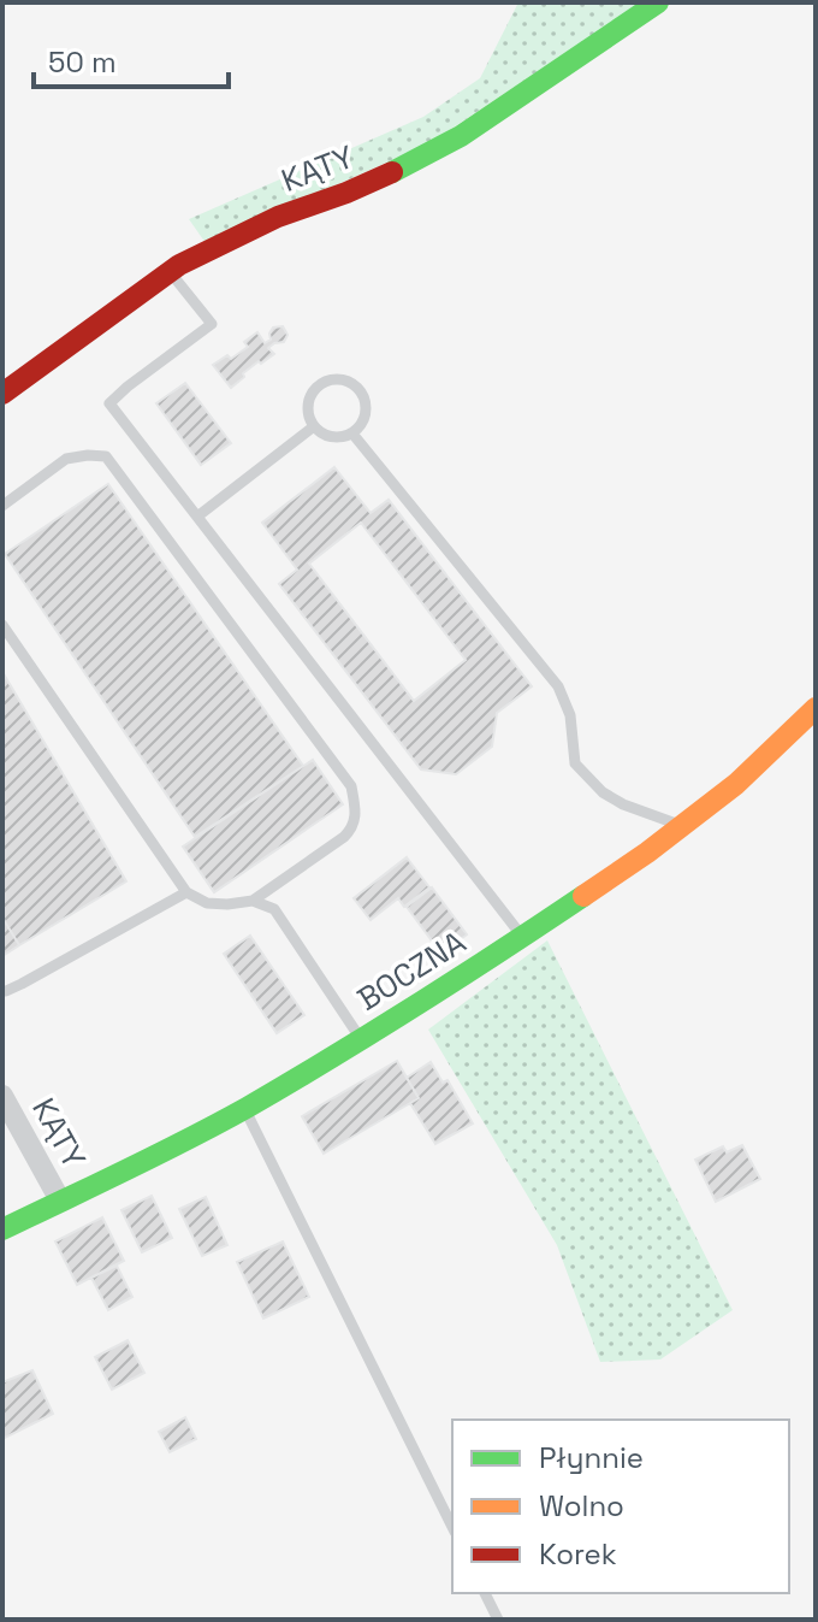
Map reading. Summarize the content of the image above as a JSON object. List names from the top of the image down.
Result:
{
  "streets": {
    "street": ["KĄTY", "BOCZNA"]
  },
  "crossings": [
    ["KĄTY", "BOCZNA"]
  ],
  "legend": ["Płynnie", "Wolno", "Korek"],
  "scale_bar": "50 m"
}
